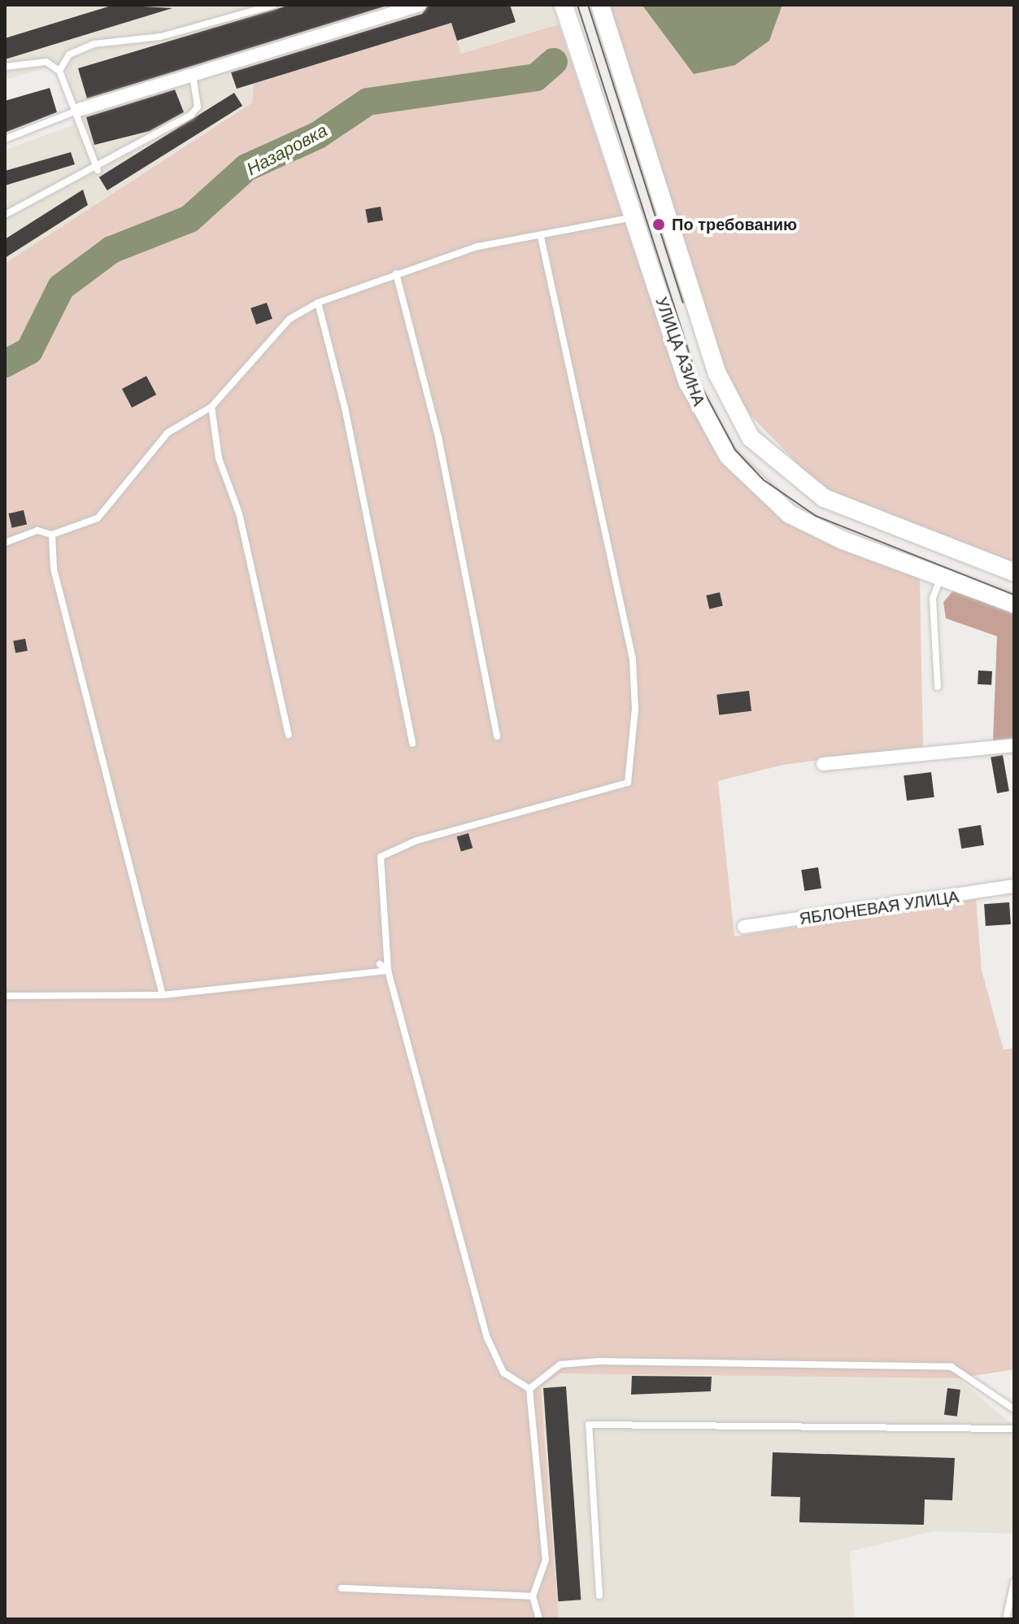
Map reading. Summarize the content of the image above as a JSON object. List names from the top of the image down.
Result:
{
  "streets": {
    "street": ["УЛИЦА АЗИНА", "ЯБЛОНЕВАЯ УЛИЦА"]
  },
  "water": ["Назаровка"],
  "places": ["По требованию"]
}
